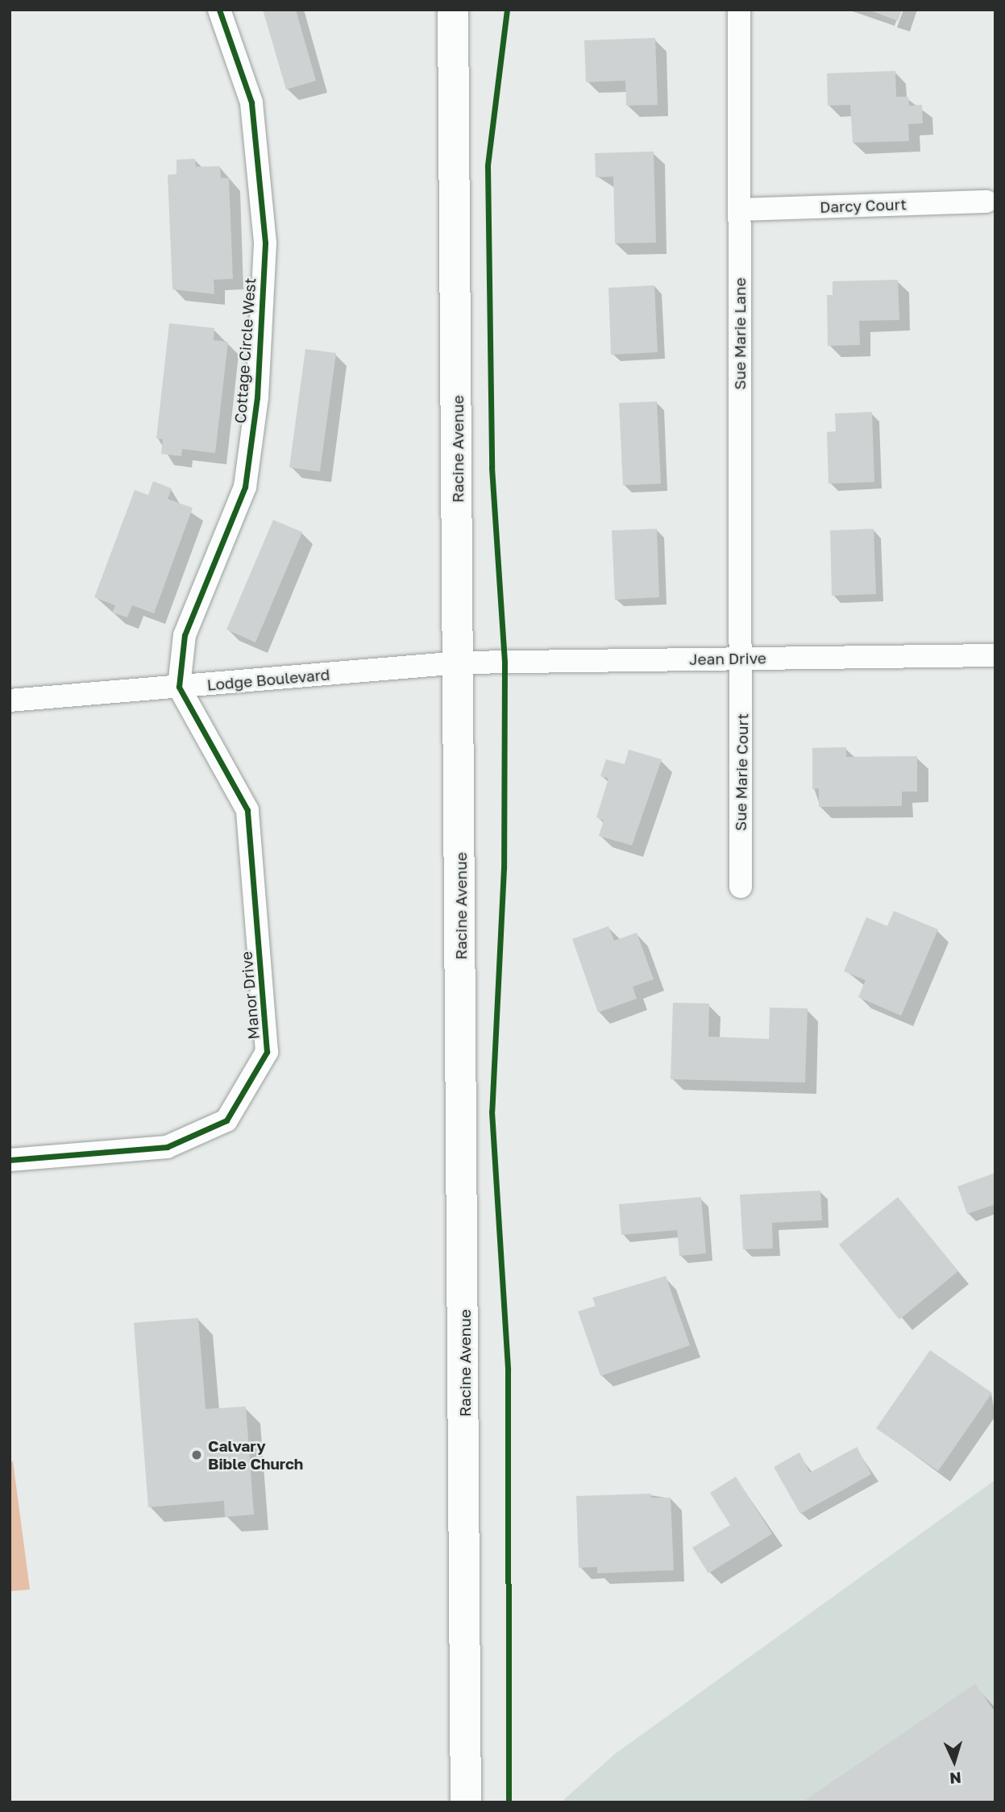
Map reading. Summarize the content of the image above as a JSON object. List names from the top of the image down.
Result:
{
  "streets": {
    "main road": ["Racine Avenue"],
    "street": [
      "Darcy Court",
      "Sue Marie Lane",
      "Cottage Circle West",
      "Jean Drive",
      "Lodge Boulevard",
      "Sue Marie Court",
      "Manor Drive"
    ]
  },
  "crossings": [
    ["Darcy Court", "Sue Marie Lane"],
    ["Sue Marie Lane", "Jean Drive"],
    ["Sue Marie Lane", "Sue Marie Court"],
    ["Cottage Circle West", "Lodge Boulevard"],
    ["Cottage Circle West", "Manor Drive"],
    ["Racine Avenue", "Jean Drive"],
    ["Racine Avenue", "Lodge Boulevard"],
    ["Jean Drive", "Lodge Boulevard"],
    ["Jean Drive", "Sue Marie Court"],
    ["Lodge Boulevard", "Manor Drive"]
  ],
  "places": ["Calvary Bible Church"],
  "north": "bottom"
}
